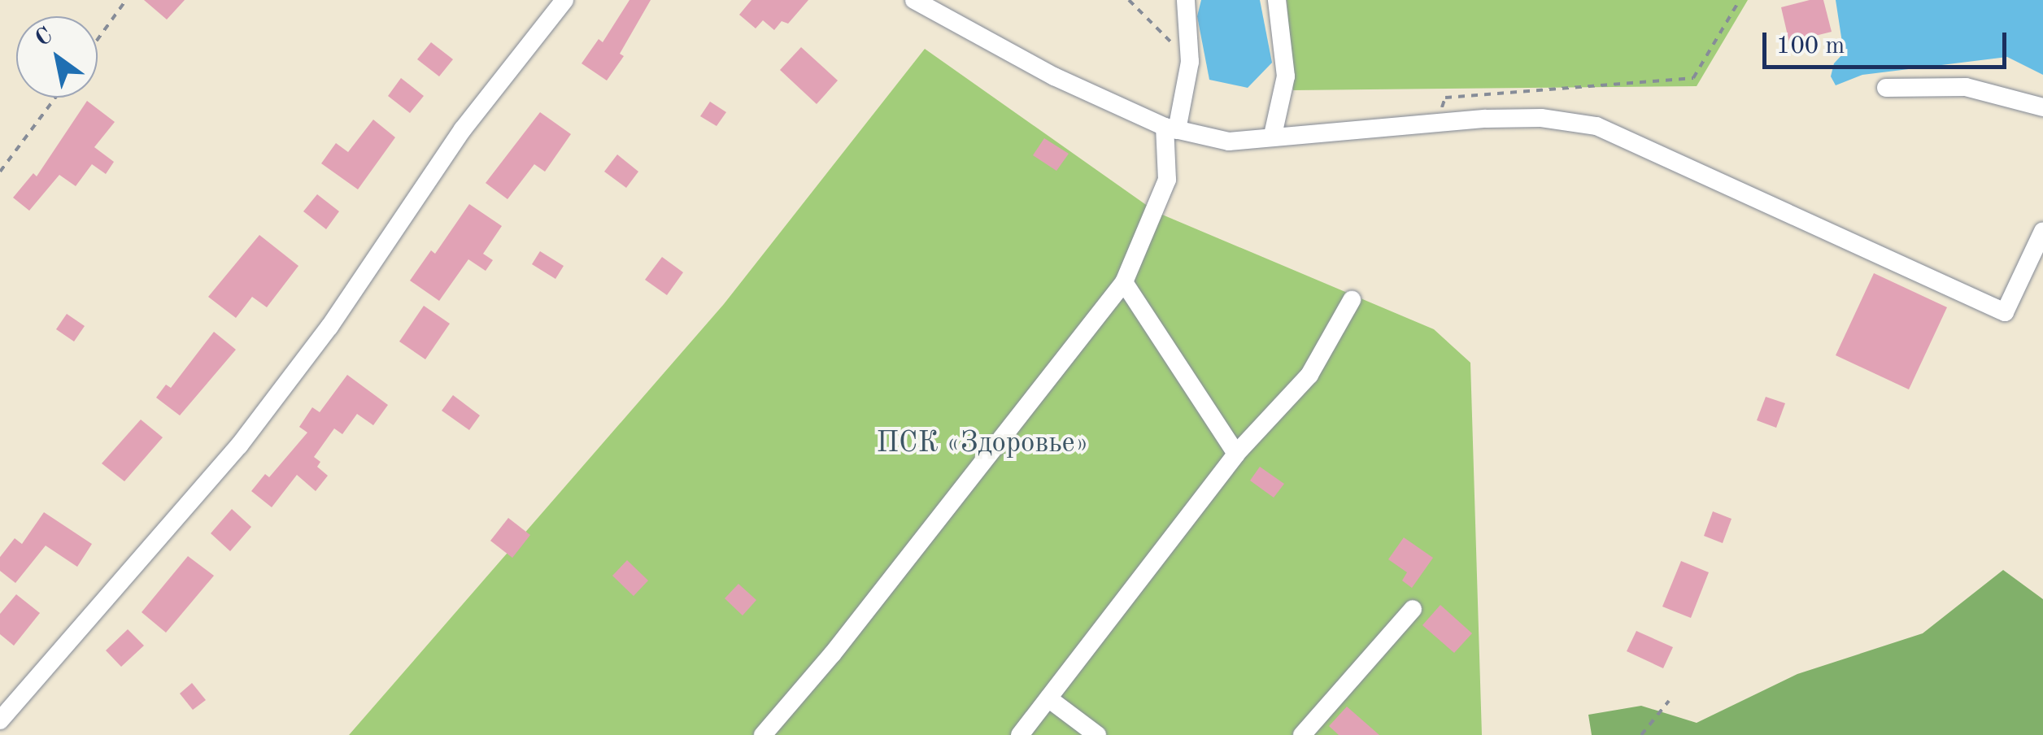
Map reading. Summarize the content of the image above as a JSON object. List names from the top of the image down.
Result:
{
  "parks": ["ПСК «Здоровье»"],
  "scale_bar": "100 m",
  "north": "top left"
}
